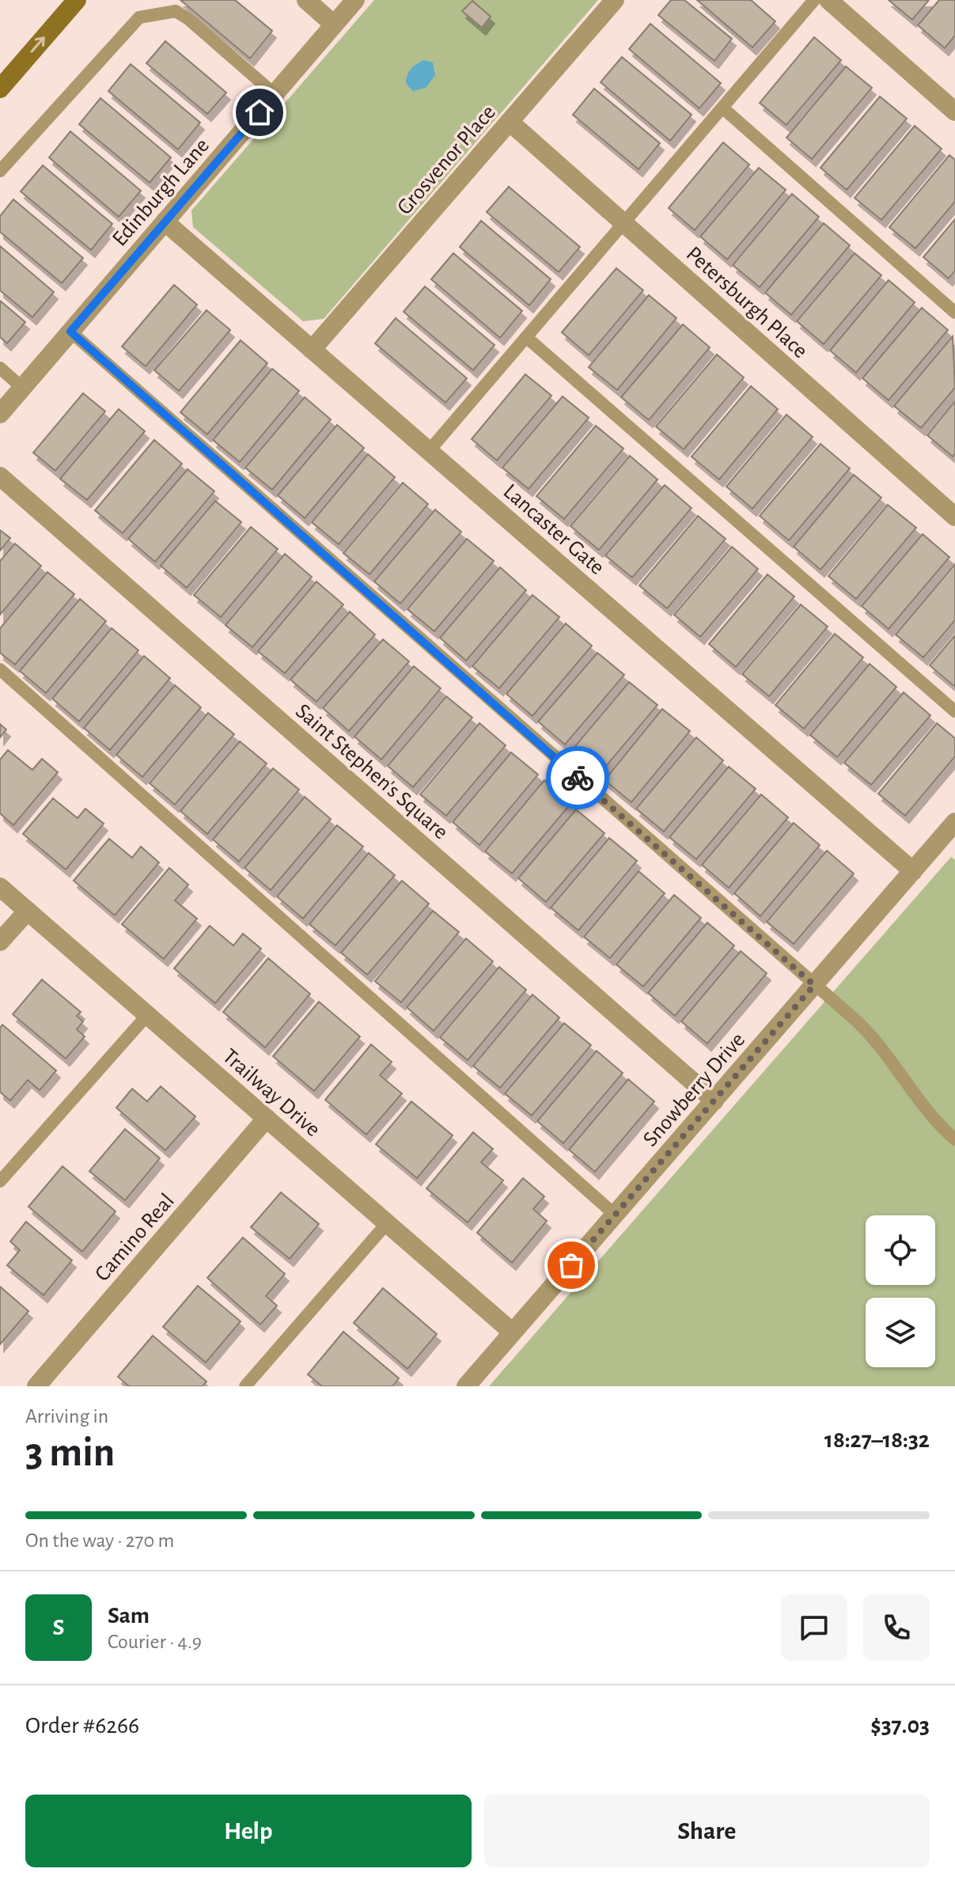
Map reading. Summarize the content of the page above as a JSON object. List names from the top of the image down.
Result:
{
  "streets": {
    "street": [
      "Grosvenor Place",
      "Edinburgh Lane",
      "Petersburgh Place",
      "Lancaster Gate",
      "Saint Stephen's Square",
      "Snowberry Drive",
      "Trailway Drive",
      "Camino Real"
    ]
  },
  "crossings": [
    ["Grosvenor Place", "Petersburgh Place"],
    ["Grosvenor Place", "Lancaster Gate"],
    ["Edinburgh Lane", "Lancaster Gate"],
    ["Lancaster Gate", "Snowberry Drive"],
    ["Saint Stephen's Square", "Snowberry Drive"],
    ["Snowberry Drive", "Trailway Drive"],
    ["Trailway Drive", "Camino Real"]
  ],
  "page": {
    "heading": ["3 min", "Arriving in", "18:27–18:32"],
    "panel": [
      "Sam",
      "Courier · 4.9",
      "Order #6266",
      "$37.03"
    ],
    "bar": "On the way · 270 m",
    "round": "S",
    "buttons": ["Help", "Share"]
  }
}
